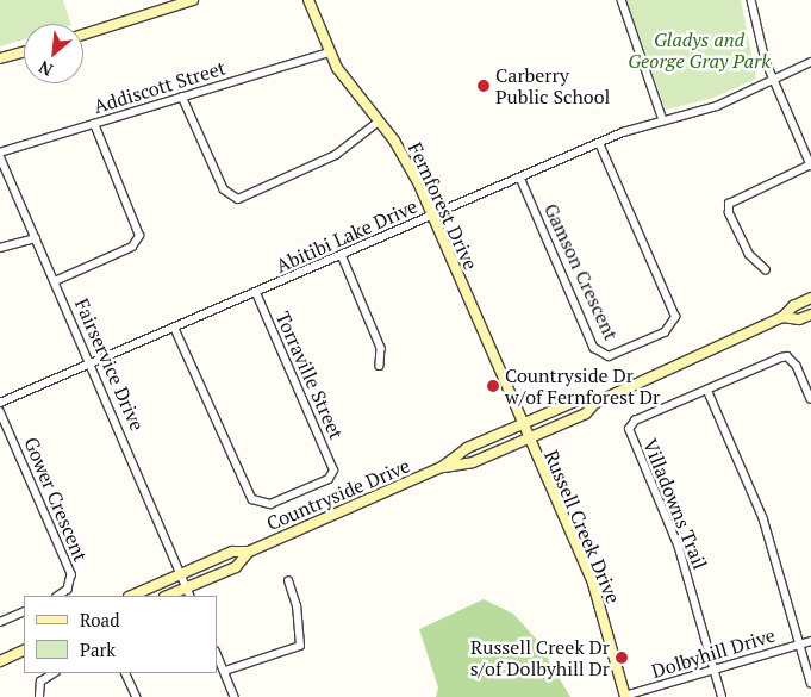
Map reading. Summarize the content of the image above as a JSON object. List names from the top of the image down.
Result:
{
  "streets": {
    "main road": ["Fernforest Drive", "Countryside Drive", "Russell Creek Drive"],
    "street": [
      "Addiscott Street",
      "Abitibi Lake Drive",
      "Gamson Crescent",
      "Fairservice Drive",
      "Torraville Street",
      "Gower Crescent",
      "Villadowns Trail",
      "Dolbyhill Drive"
    ]
  },
  "crossings": [
    ["Addiscott Street", "Fernforest Drive"],
    ["Addiscott Street", "Fairservice Drive"],
    ["Fernforest Drive", "Abitibi Lake Drive"],
    ["Fernforest Drive", "Countryside Drive"],
    ["Fernforest Drive", "Russell Creek Drive"],
    ["Abitibi Lake Drive", "Gamson Crescent"],
    ["Abitibi Lake Drive", "Fairservice Drive"],
    ["Abitibi Lake Drive", "Torraville Street"],
    ["Fairservice Drive", "Countryside Drive"],
    ["Countryside Drive", "Russell Creek Drive"],
    ["Villadowns Trail", "Dolbyhill Drive"],
    ["Russell Creek Drive", "Dolbyhill Drive"]
  ],
  "parks": ["Gladys and George Gray Park"],
  "places": ["Carberry Public School", "Countryside Dr w/of Fernforest Dr", "Russell Creek Dr s/of Dolbyhill Dr"],
  "legend": ["Road", "Park"],
  "north": "bottom left"
}
